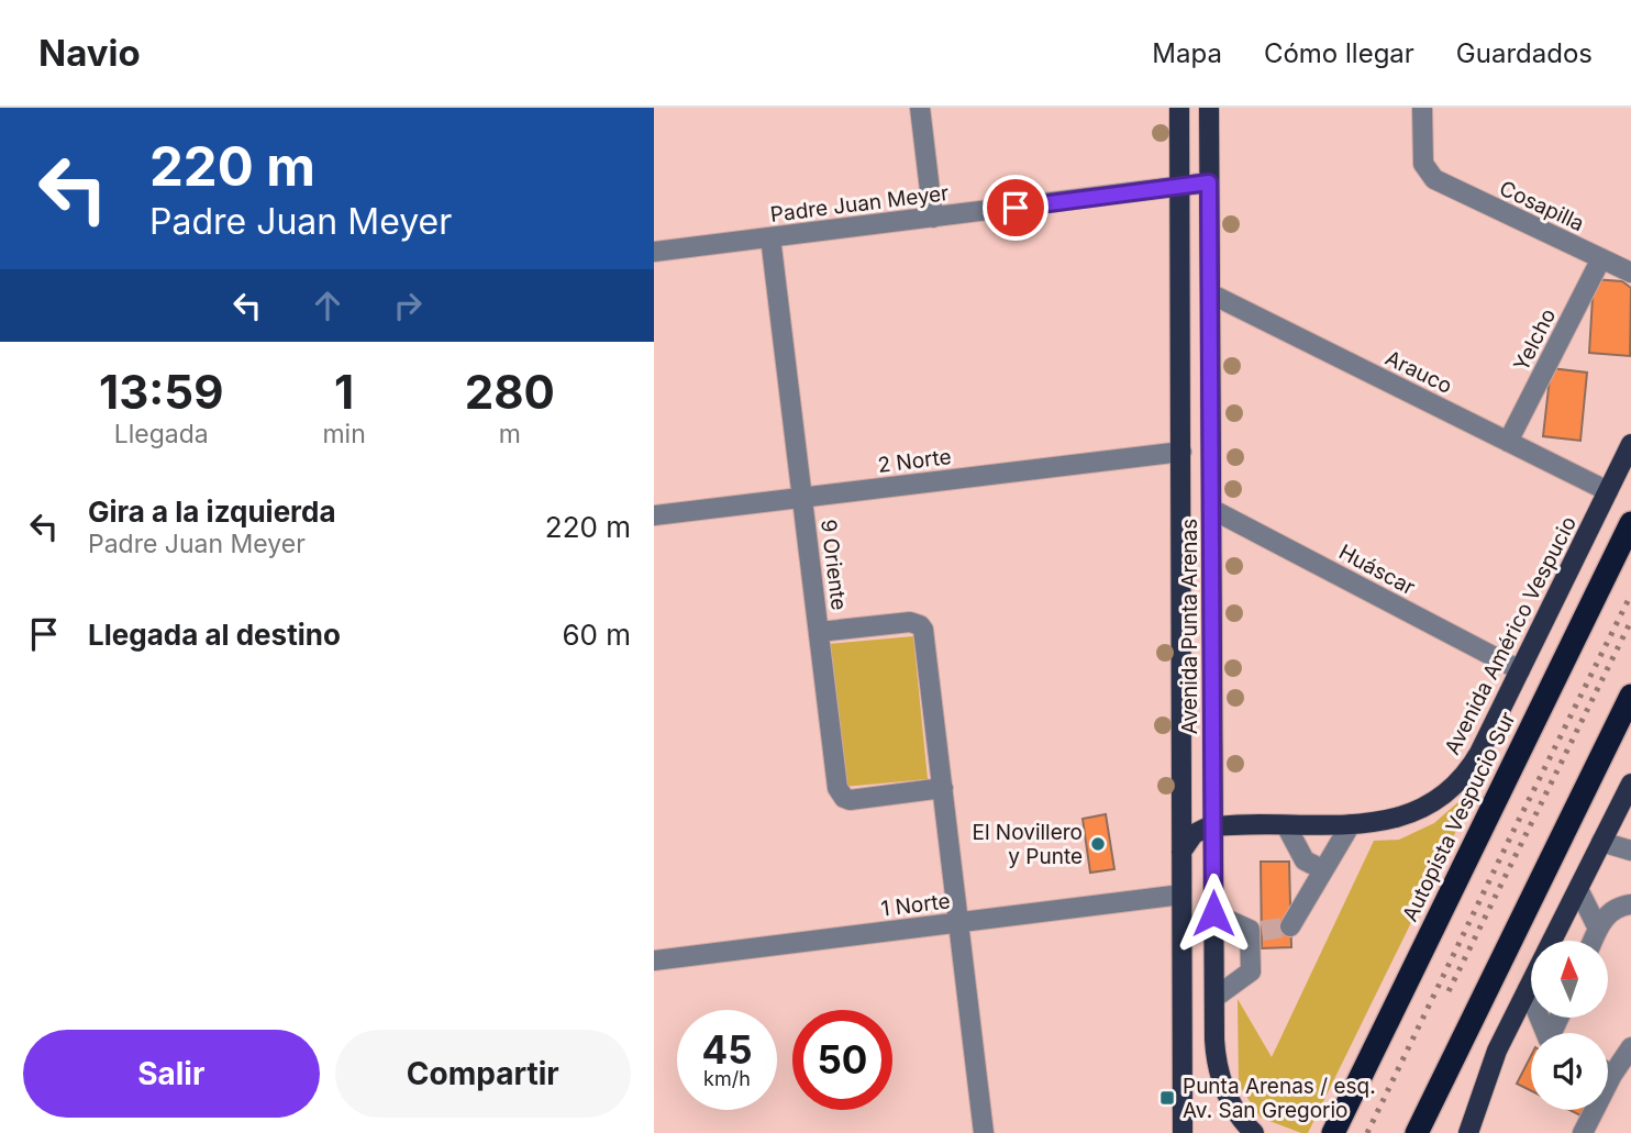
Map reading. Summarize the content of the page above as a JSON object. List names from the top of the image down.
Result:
{
  "streets": {
    "highway": ["Autopista Vespucio Sur"],
    "main road": ["Avenida Punta Arenas", "Avenida Américo Vespucio"],
    "street": [
      "Padre Juan Meyer",
      "Cosapilla",
      "Yelcho",
      "Arauco",
      "2 Norte",
      "9 Oriente",
      "Huáscar",
      "1 Norte"
    ]
  },
  "crossings": [
    ["Padre Juan Meyer", "9 Oriente"],
    ["Padre Juan Meyer", "Avenida Punta Arenas"],
    ["Cosapilla", "Yelcho"],
    ["Yelcho", "Arauco"],
    ["Arauco", "Avenida Punta Arenas"],
    ["Arauco", "Avenida Américo Vespucio"],
    ["2 Norte", "9 Oriente"],
    ["2 Norte", "Avenida Punta Arenas"],
    ["Huáscar", "Avenida Punta Arenas"],
    ["Huáscar", "Avenida Américo Vespucio"],
    ["Avenida Punta Arenas", "Avenida Américo Vespucio"],
    ["Avenida Punta Arenas", "1 Norte"]
  ],
  "places": {
    "other": ["El Novillero y Punte"],
    "transit": ["Punta Arenas / esq. Av. San Gregorio"]
  },
  "north": "top",
  "page": {
    "header": "Navio",
    "nav": ["Mapa", "Cómo llegar", "Guardados"],
    "turn": ["220 m", "Padre Juan Meyer"],
    "eta": [
      "13:59",
      "Llegada",
      "1",
      "min",
      "280",
      "m"
    ],
    "list": [
      {
        "name": "Gira a la izquierda",
        "note": "Padre Juan Meyer",
        "value": "220 m"
      },
      {
        "name": "Llegada al destino",
        "value": "60 m"
      }
    ],
    "speed": "45 km/h",
    "limit": "50",
    "buttons": ["Salir", "Compartir"]
  }
}
